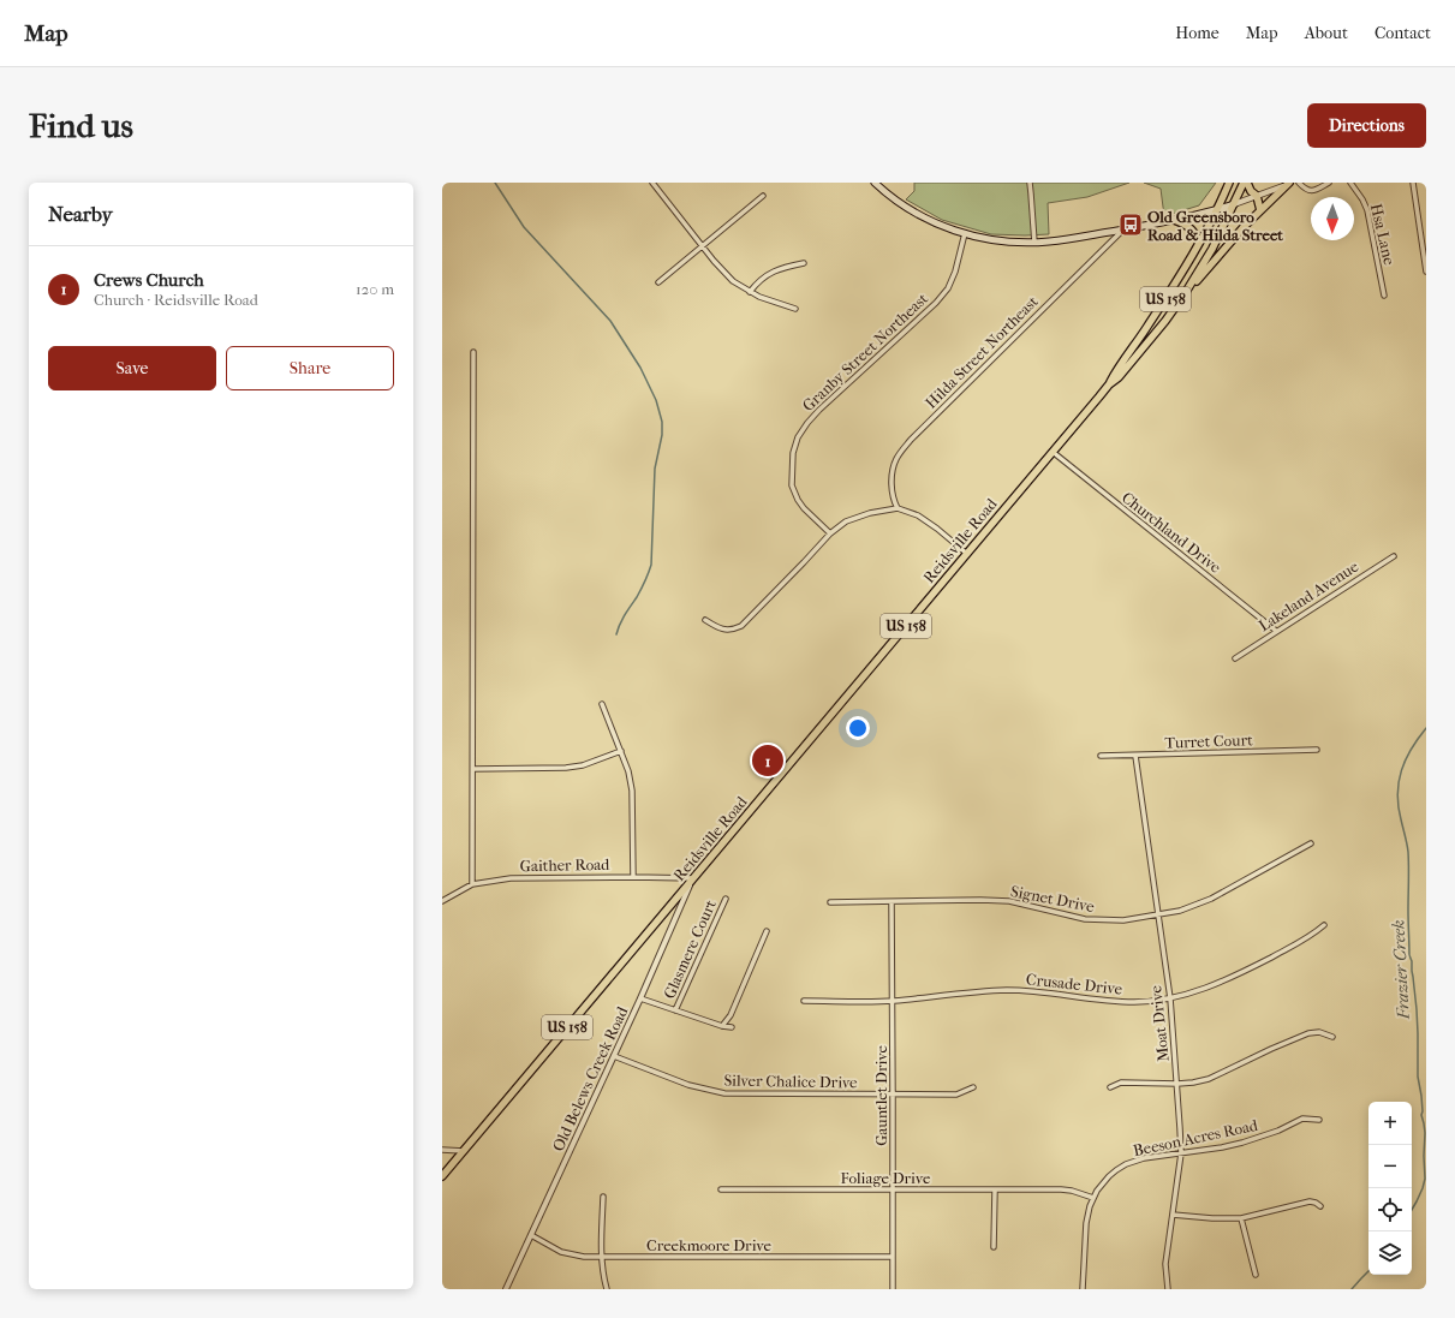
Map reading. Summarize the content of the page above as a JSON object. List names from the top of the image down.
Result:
{
  "streets": {
    "highway": ["US 158", "Reidsville Road"],
    "street": [
      "Hsa Lane",
      "Granby Street Northeast",
      "Hilda Street Northeast",
      "Churchland Drive",
      "Lakeland Avenue",
      "Turret Court",
      "Gaither Road",
      "Signet Drive",
      "Glasmere Court",
      "Crusade Drive",
      "Moat Drive",
      "Old Belews Creek Road",
      "Silver Chalice Drive",
      "Gauntlet Drive",
      "Beeson Acres Road",
      "Foliage Drive",
      "Creekmoore Drive"
    ]
  },
  "crossings": [
    ["Churchland Drive", "Reidsville Road"],
    ["Churchland Drive", "Lakeland Avenue"],
    ["Reidsville Road", "Gaither Road"],
    ["Reidsville Road", "Old Belews Creek Road"],
    ["Turret Court", "Moat Drive"],
    ["Gaither Road", "Old Belews Creek Road"],
    ["Signet Drive", "Moat Drive"],
    ["Signet Drive", "Gauntlet Drive"],
    ["Crusade Drive", "Moat Drive"],
    ["Crusade Drive", "Gauntlet Drive"],
    ["Moat Drive", "Beeson Acres Road"],
    ["Old Belews Creek Road", "Silver Chalice Drive"],
    ["Old Belews Creek Road", "Creekmoore Drive"],
    ["Silver Chalice Drive", "Gauntlet Drive"],
    ["Gauntlet Drive", "Foliage Drive"],
    ["Gauntlet Drive", "Creekmoore Drive"],
    ["Beeson Acres Road", "Foliage Drive"]
  ],
  "water": ["Frazier Creek"],
  "places": {
    "bus stop": ["Old Greensboro Road & Hilda Street"]
  },
  "north": "bottom",
  "page": {
    "header": "Map",
    "nav": [
      "Home",
      "Map",
      "About",
      "Contact"
    ],
    "buttons": [
      "Directions",
      ["Save", "Share"]
    ],
    "title": "Find us",
    "heading": "Nearby",
    "list": [
      {
        "mark": "1",
        "name": "Crews Church",
        "note": "Church · Reidsville Road",
        "value": "120 m"
      }
    ],
    "pins": "1",
    "map_buttons": ["+", "−"]
  }
}
